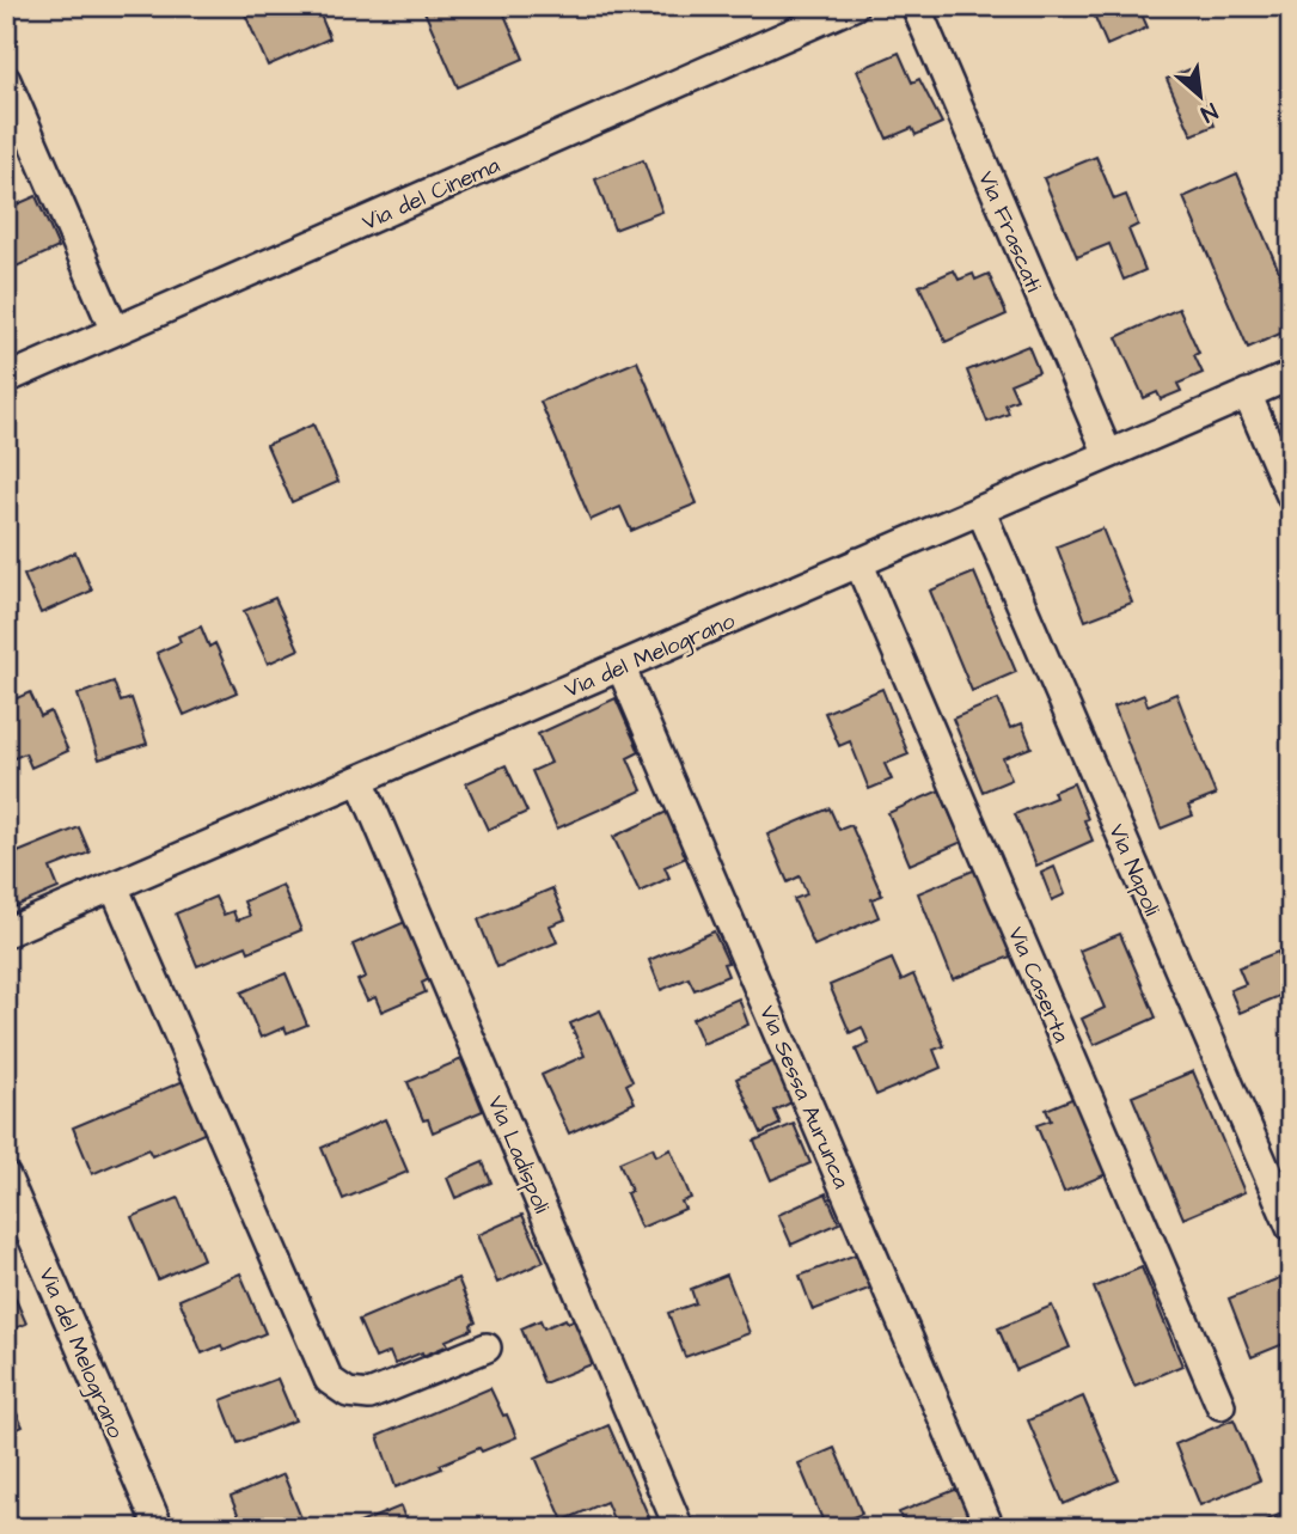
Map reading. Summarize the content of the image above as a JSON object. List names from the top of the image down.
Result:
{
  "streets": {
    "street": [
      "Via del Cinema",
      "Via Frascati",
      "Via del Melograno",
      "Via Napoli",
      "Via Caserta",
      "Via Sessa Aurunca",
      "Via Ladispoli"
    ]
  },
  "crossings": [
    ["Via Frascati", "Via del Melograno"],
    ["Via del Melograno", "Via Napoli"],
    ["Via del Melograno", "Via Caserta"],
    ["Via del Melograno", "Via Sessa Aurunca"],
    ["Via del Melograno", "Via Ladispoli"]
  ],
  "north": "bottom right"
}
